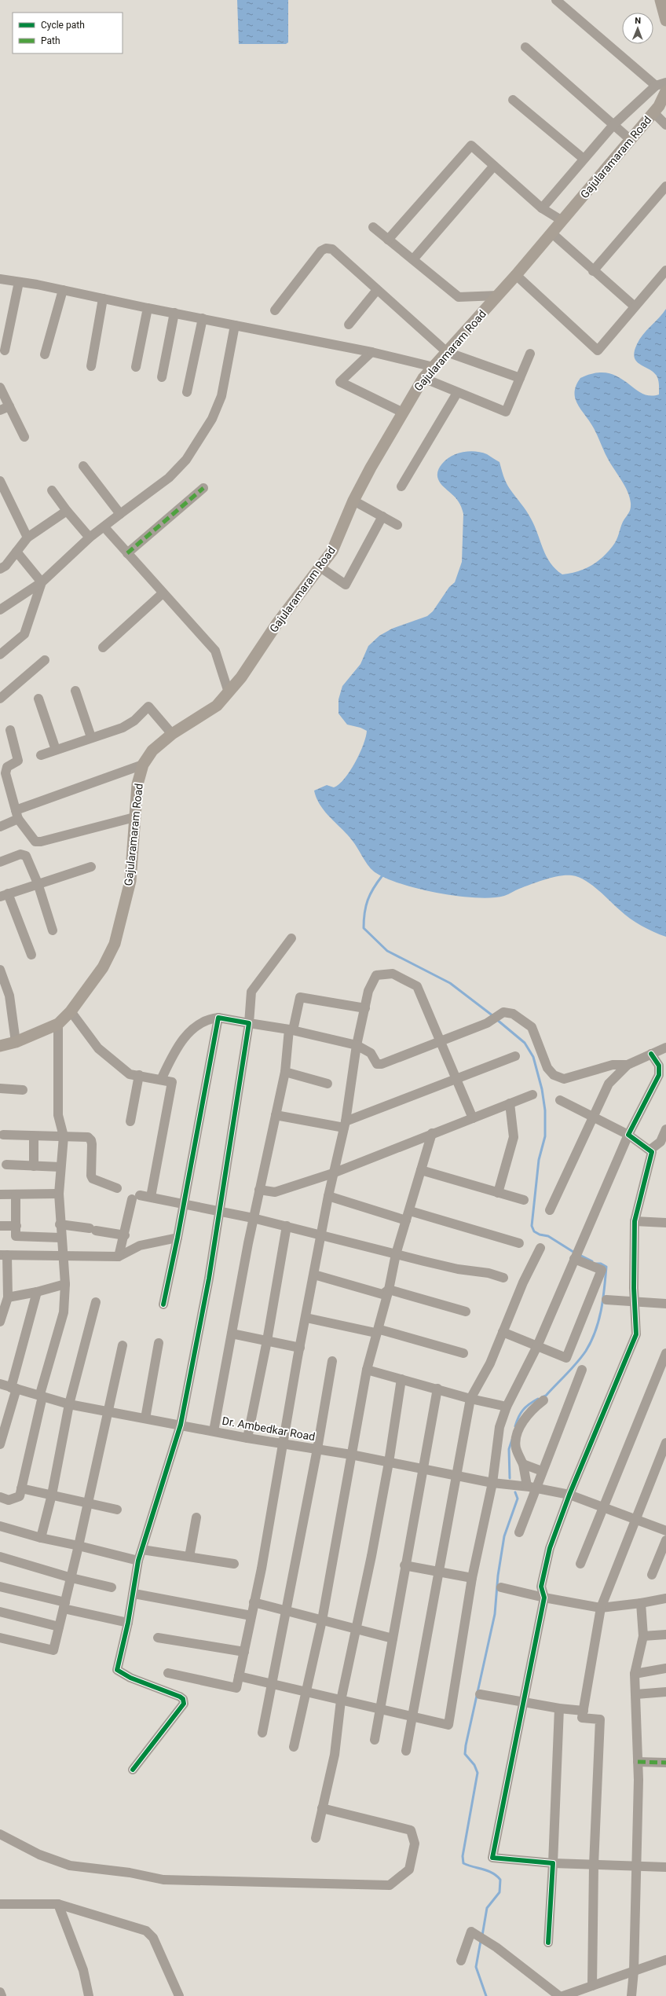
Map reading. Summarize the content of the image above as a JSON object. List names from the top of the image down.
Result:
{
  "streets": {
    "main road": ["Gajularamaram Road"],
    "street": ["Dr. Ambedkar Road"]
  },
  "legend": ["Cycle path", "Path"],
  "north": "top"
}
